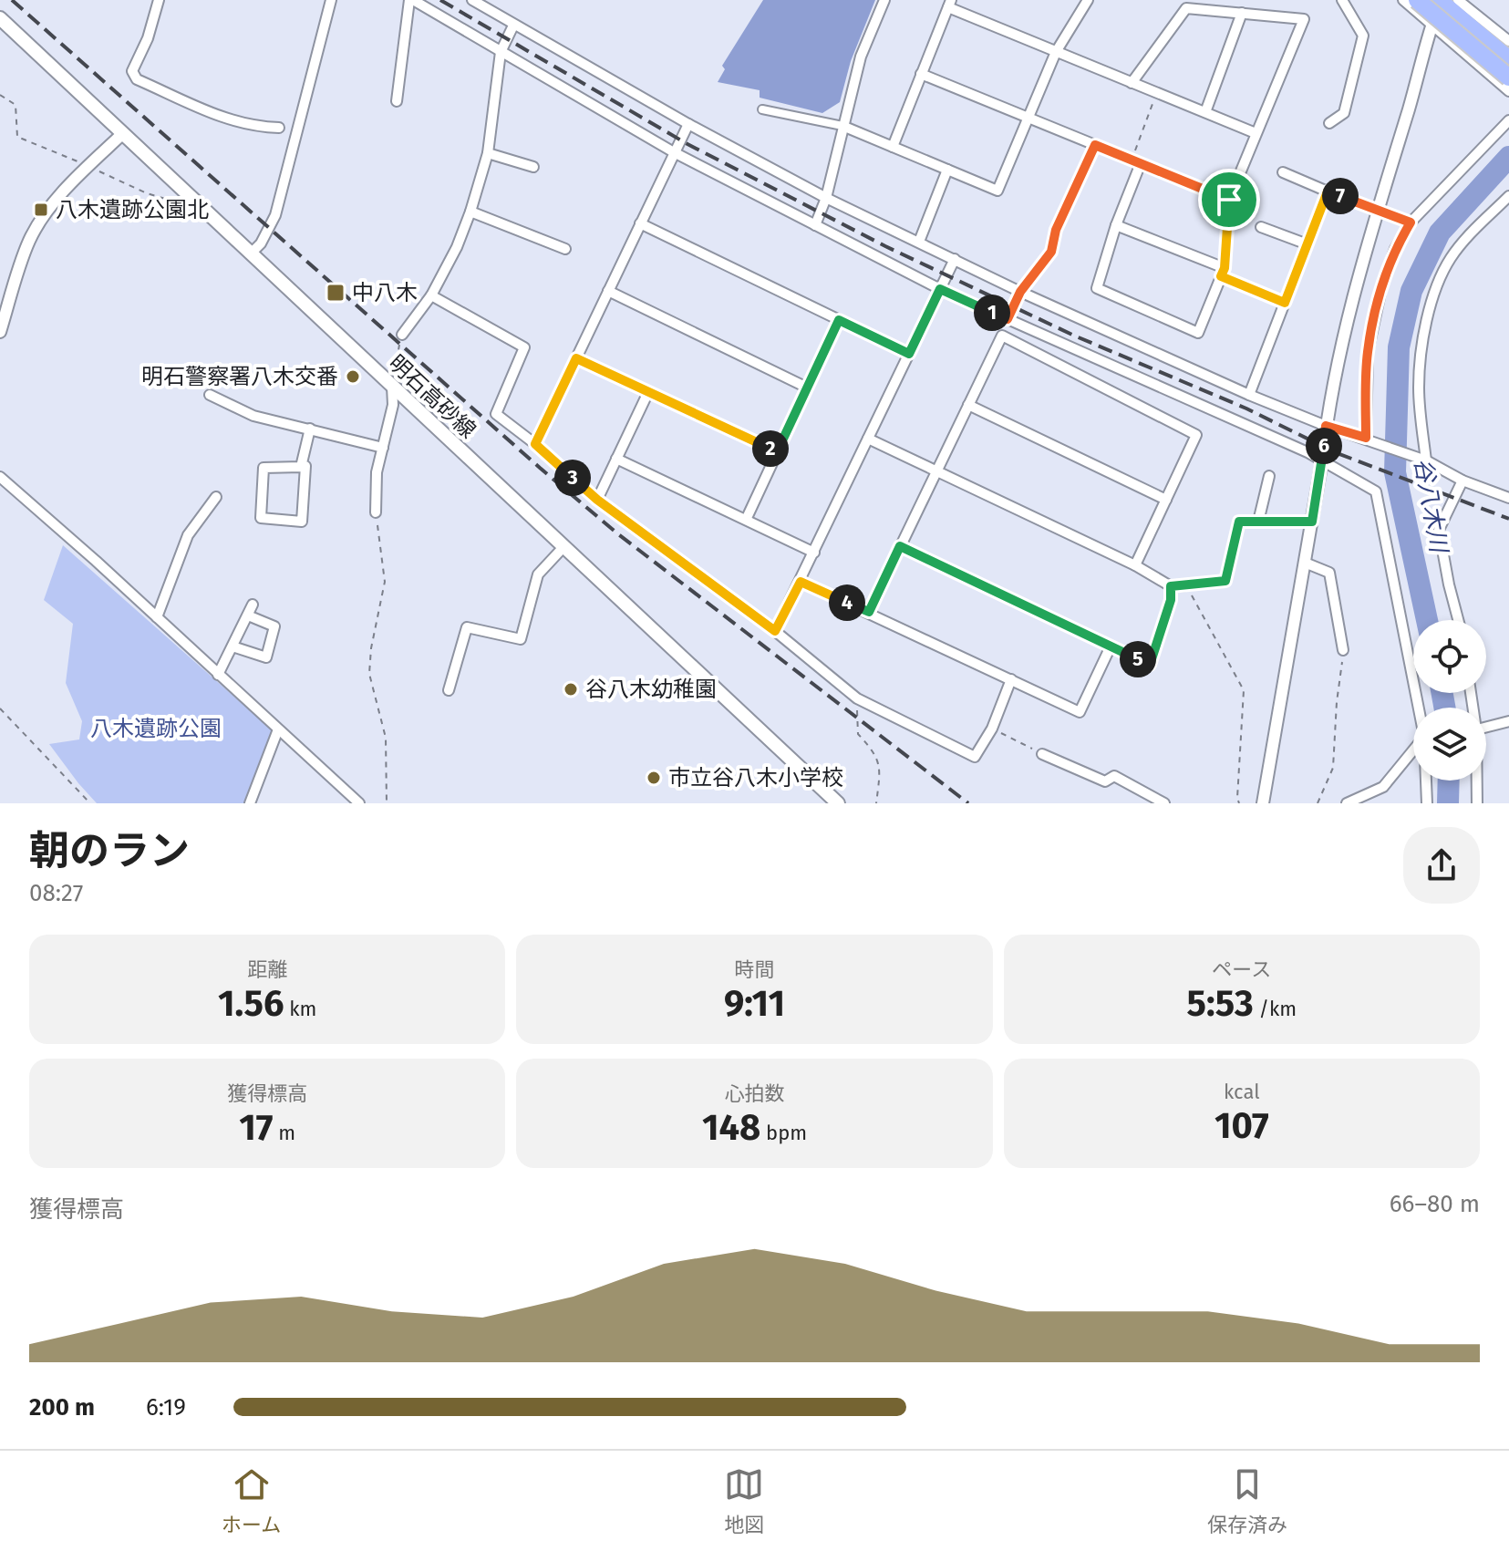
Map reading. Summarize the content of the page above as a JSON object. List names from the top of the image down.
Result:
{
  "streets": {
    "main road": ["明石高砂線"]
  },
  "water": ["谷八木川"],
  "parks": ["八木遺跡公園"],
  "places": {
    "transit": ["八木遺跡公園北", "中八木"],
    "other": ["明石警察署八木交番", "谷八木幼稚園", "市立谷八木小学校"]
  },
  "page": {
    "pins": [
      "7",
      "1",
      "6",
      "2",
      "3",
      "4",
      "5"
    ],
    "heading": ["朝のラン", "08:27"],
    "stats": [
      ["距離", "1.56 km"],
      ["時間", "9:11"],
      ["ペース", "5:53 /km"],
      ["獲得標高", "17 m"],
      ["心拍数", "148 bpm"],
      ["kcal", "107"]
    ],
    "chart": ["獲得標高", "66–80 m"],
    "list": [
      {
        "name": "200 m",
        "note": "6:19"
      }
    ],
    "tabs": ["ホーム", "地図", "保存済み"]
  }
}
